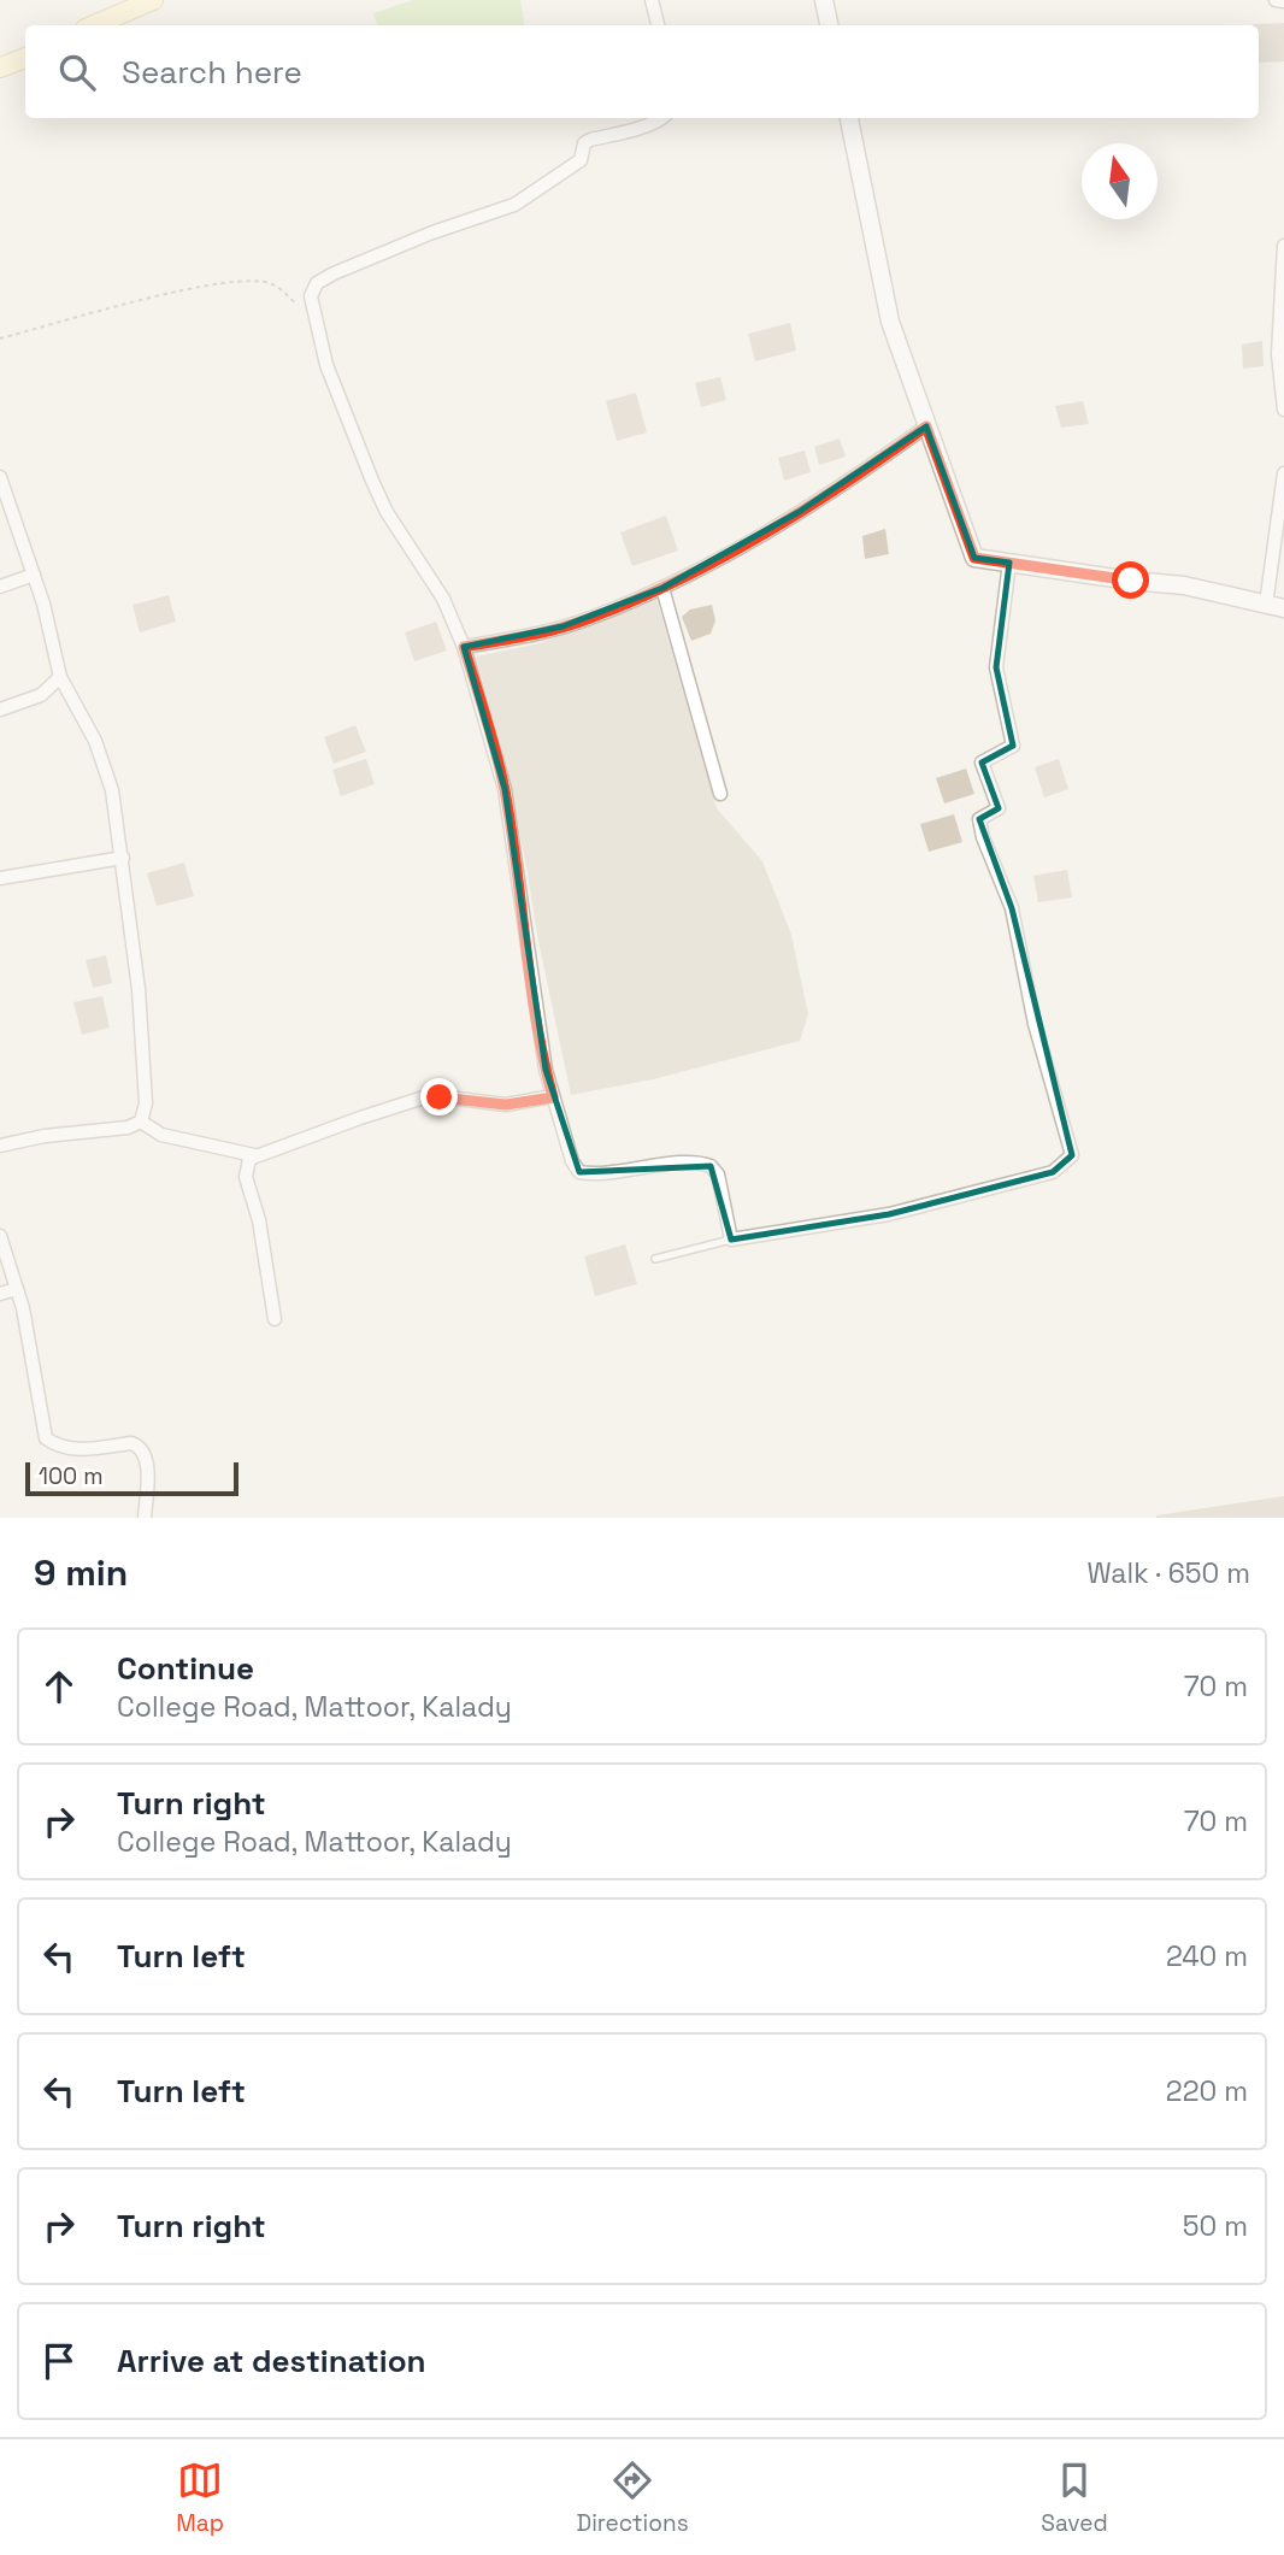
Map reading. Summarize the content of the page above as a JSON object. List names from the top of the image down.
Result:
{
  "scale_bar": "100 m",
  "north": "top",
  "page": {
    "search": "Search here",
    "scale": "100 m",
    "heading": ["9 min", "Walk · 650 m"],
    "list": [
      ["Continue", "College Road, Mattoor, Kalady", "70 m"],
      ["Turn right", "College Road, Mattoor, Kalady", "70 m"],
      ["Turn left", "240 m"],
      ["Turn left", "220 m"],
      ["Turn right", "50 m"],
      "Arrive at destination"
    ],
    "nav": ["Map", "Directions", "Saved"]
  }
}
